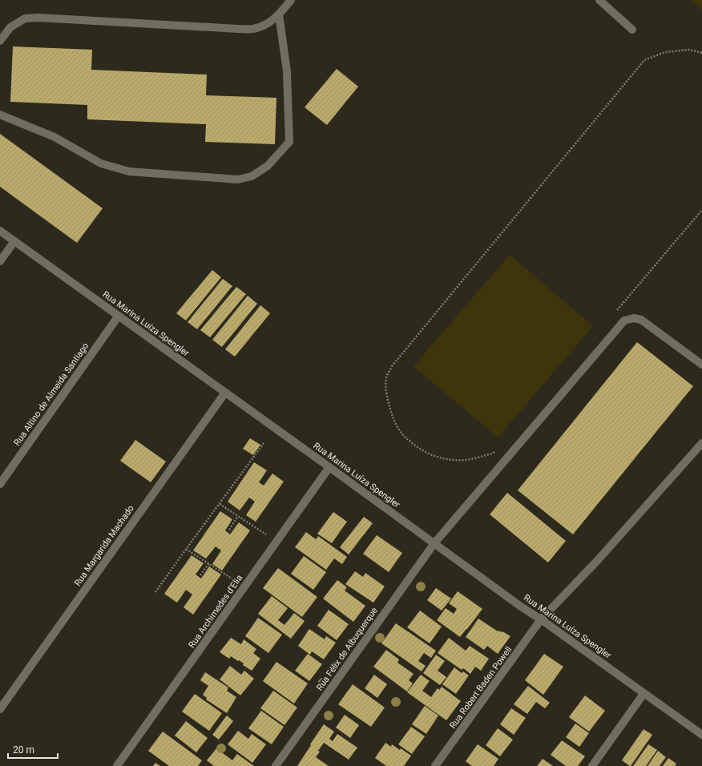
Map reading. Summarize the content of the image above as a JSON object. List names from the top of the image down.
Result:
{
  "streets": {
    "street": [
      "Rua Marina Luíza Spengler",
      "Rua Altino de Almeida Santiago",
      "Rua Margarida Machado",
      "Rua Archimedes d'Elia",
      "Rua Félix de Albuquerque",
      "Rua Robert Baden Powell"
    ]
  },
  "crossings": [
    ["Rua Marina Luíza Spengler", "Rua Altino de Almeida Santiago"],
    ["Rua Marina Luíza Spengler", "Rua Margarida Machado"],
    ["Rua Marina Luíza Spengler", "Rua Archimedes d'Elia"],
    ["Rua Marina Luíza Spengler", "Rua Félix de Albuquerque"],
    ["Rua Marina Luíza Spengler", "Rua Robert Baden Powell"]
  ],
  "scale_bar": "20 m"
}
